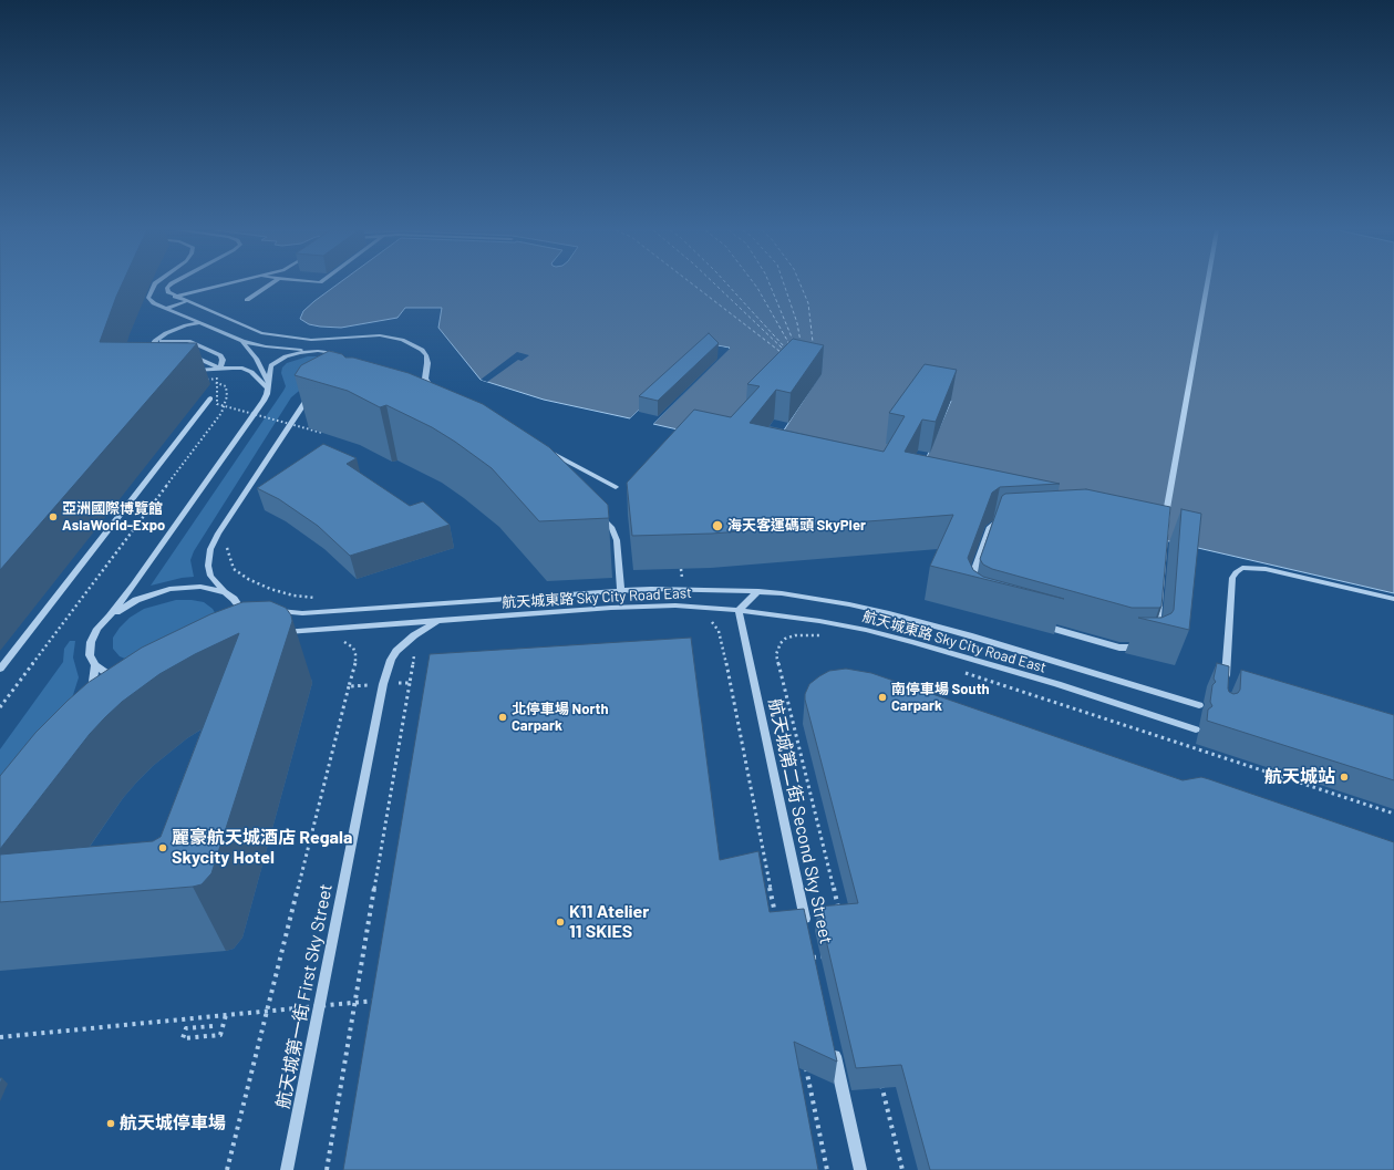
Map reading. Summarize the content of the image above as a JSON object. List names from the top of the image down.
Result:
{
  "streets": {
    "street": ["航天城東路 Sky City Road East", "航天城第二街 Second Sky Street", "航天城第一街 First Sky Street"]
  },
  "crossings": [
    ["航天城東路 Sky City Road East", "航天城第二街 Second Sky Street"],
    ["航天城東路 Sky City Road East", "航天城第一街 First Sky Street"]
  ],
  "places": [
    "亞洲國際博覽館 AsiaWorld-Expo",
    "海天客運碼頭 SkyPier",
    "南停車場 South Carpark",
    "北停車場 North Carpark",
    "航天城站",
    "麗豪航天城酒店 Regala Skycity Hotel",
    "K11 Atelier 11 SKIES",
    "航天城停車場"
  ]
}
